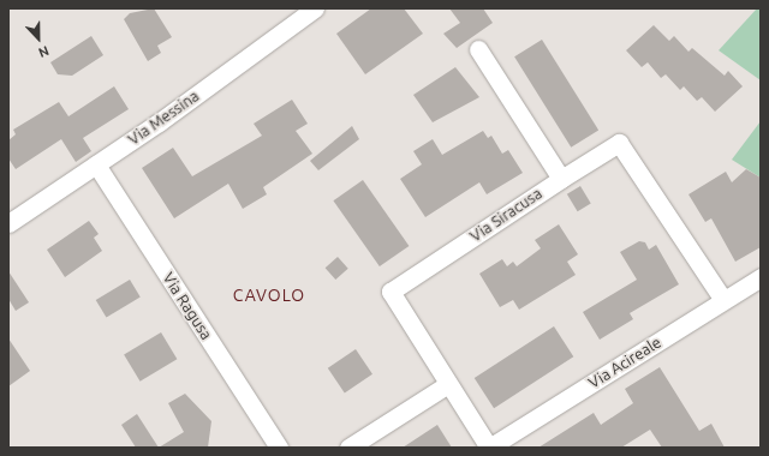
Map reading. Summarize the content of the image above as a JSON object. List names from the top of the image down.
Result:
{
  "streets": {
    "street": [
      "Via Messina",
      "Via Siracusa",
      "Via Ragusa",
      "Via Acireale"
    ]
  },
  "crossings": [
    ["Via Messina", "Via Ragusa"],
    ["Via Siracusa", "Via Acireale"]
  ],
  "districts": ["CAVOLO"],
  "north": "bottom"
}
